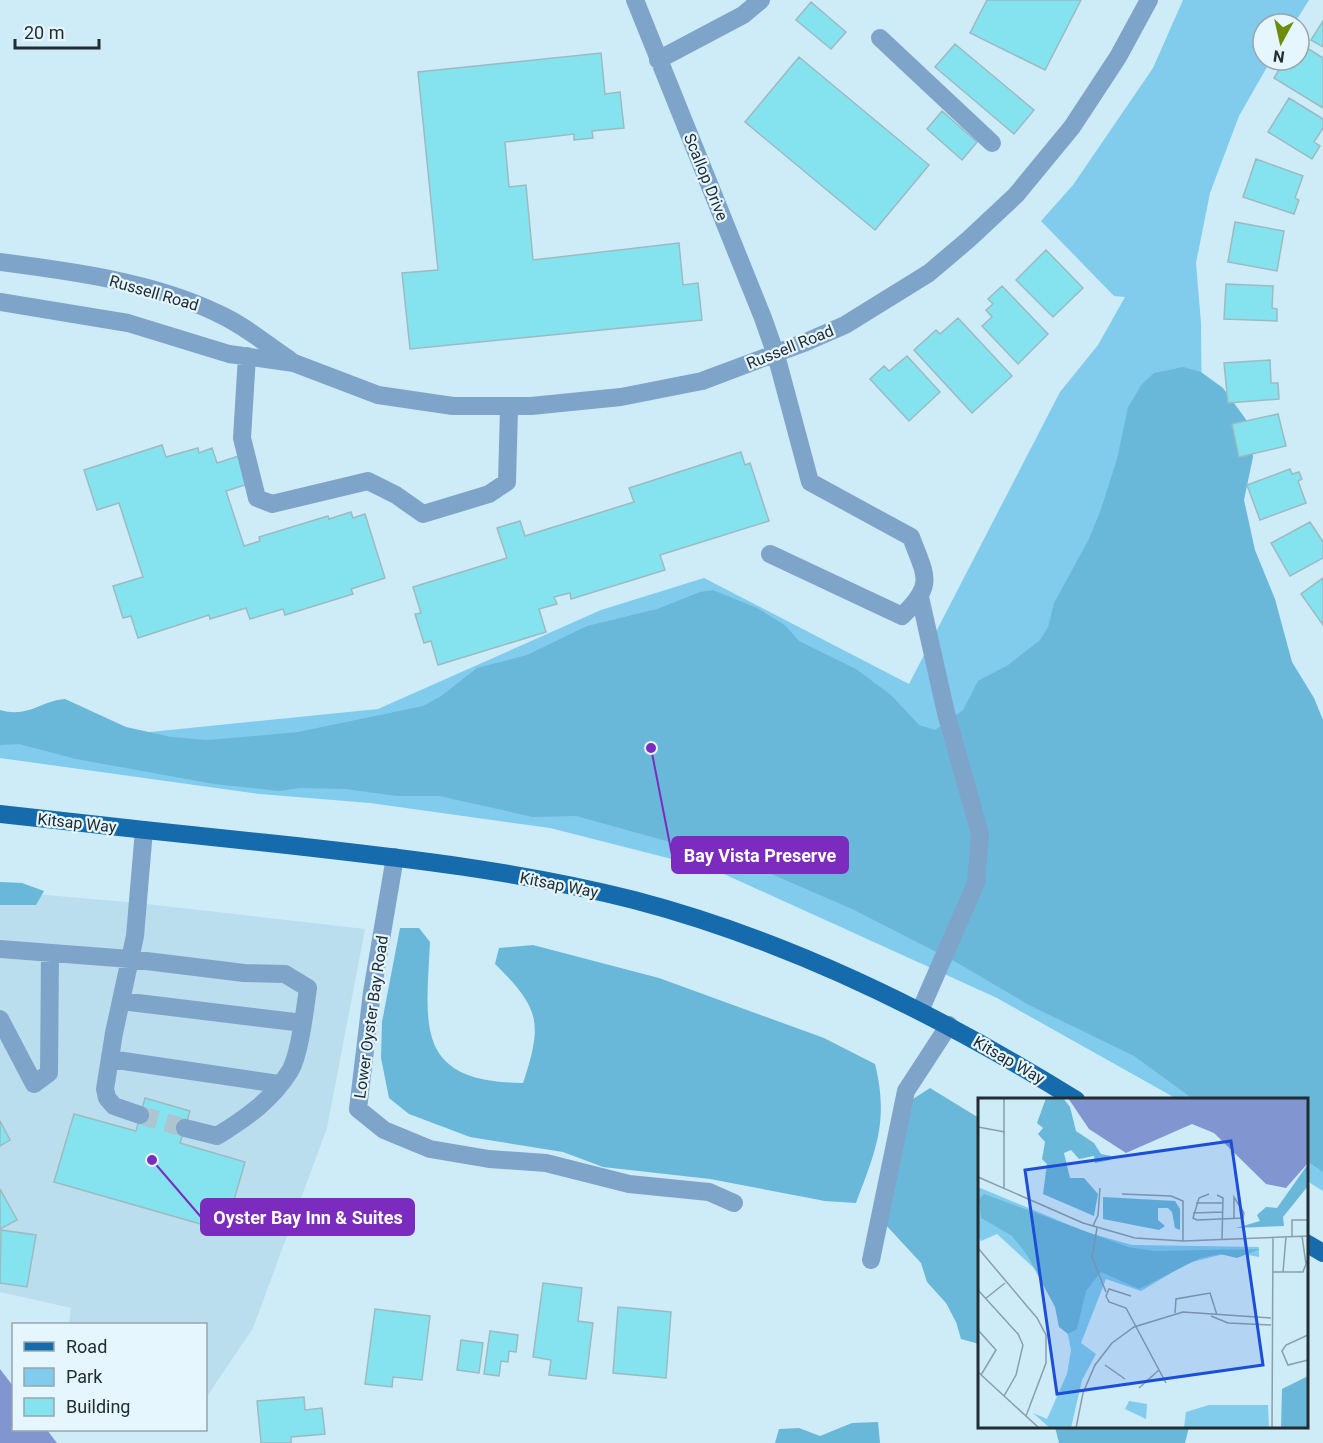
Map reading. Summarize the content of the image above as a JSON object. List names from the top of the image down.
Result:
{
  "streets": {
    "main road": ["Kitsap Way"],
    "street": ["Scallop Drive", "Russell Road", "Lower Oyster Bay Road"]
  },
  "crossings": [
    ["Scallop Drive", "Russell Road"],
    ["Scallop Drive", "Kitsap Way"],
    ["Kitsap Way", "Lower Oyster Bay Road"]
  ],
  "places": ["Bay Vista Preserve", "Oyster Bay Inn & Suites"],
  "legend": ["Road", "Park", "Building"],
  "scale_bar": "20 m",
  "north": "bottom"
}
